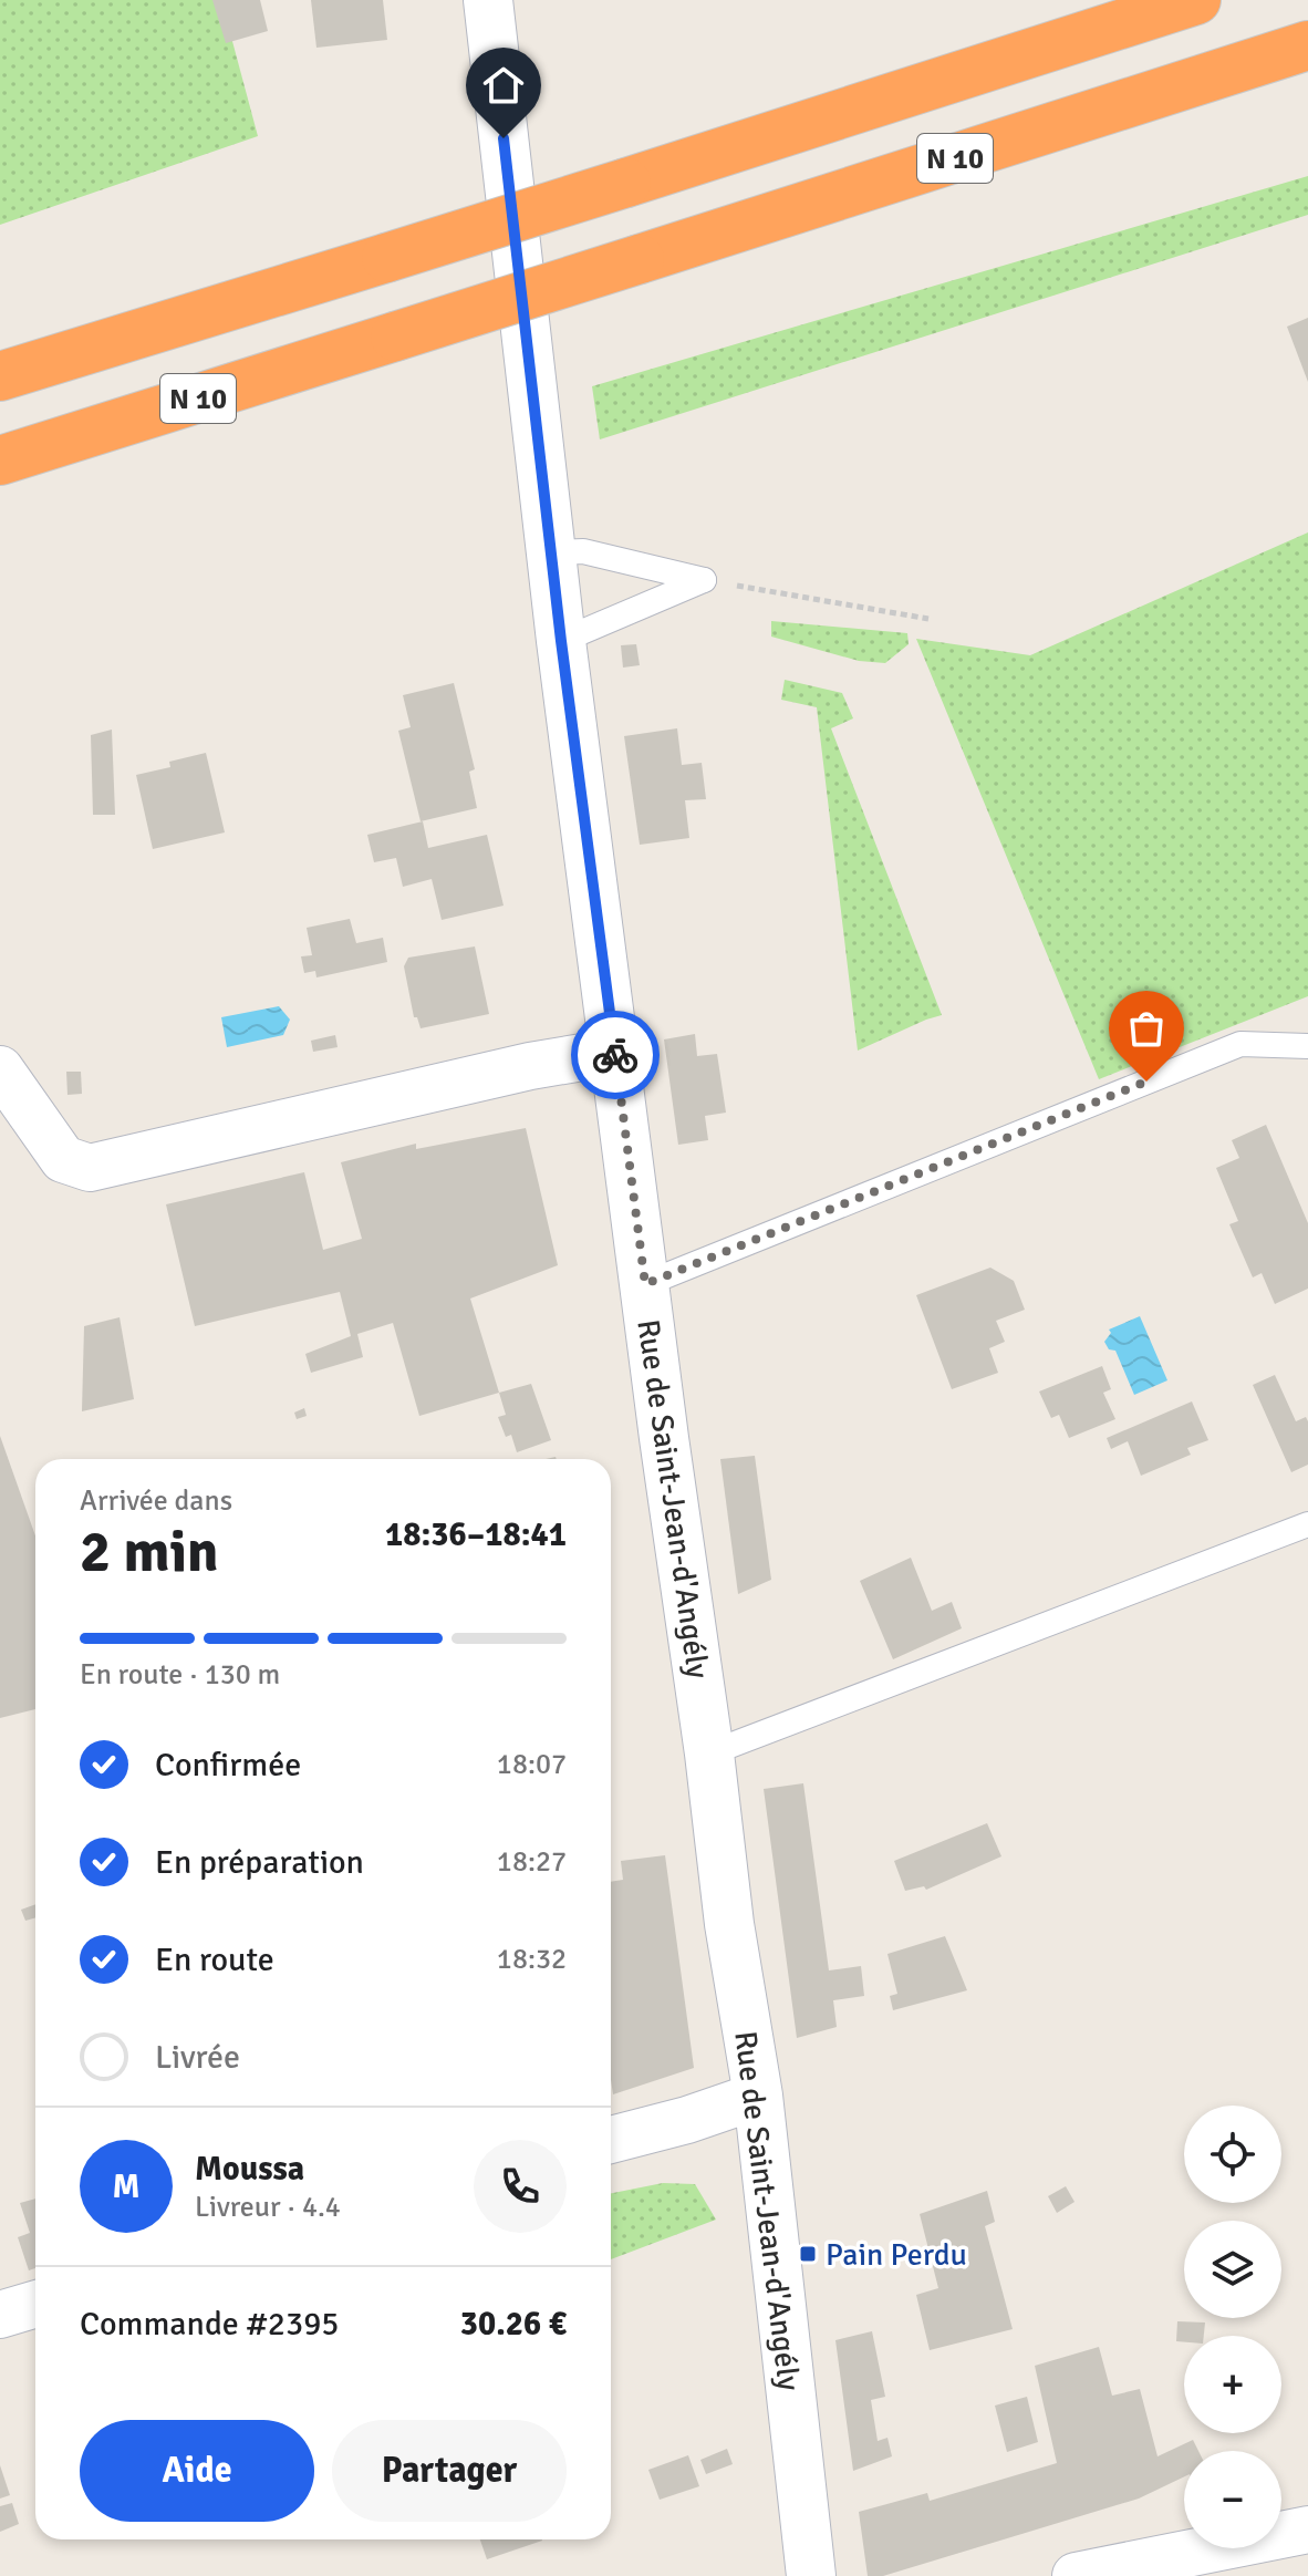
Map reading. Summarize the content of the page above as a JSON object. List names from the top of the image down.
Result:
{
  "streets": {
    "highway": ["N 10"],
    "main road": ["Rue de Saint-Jean-d'Angély"]
  },
  "places": {
    "transit": ["Pain Perdu"]
  },
  "page": {
    "heading": ["2 min", "Arrivée dans", "18:36–18:41"],
    "panel": [
      "Moussa",
      "Livreur · 4.4",
      "Commande #2395",
      "30.26 €"
    ],
    "bar": "En route · 130 m",
    "list": [
      ["Confirmée", "18:07"],
      ["En préparation", "18:27"],
      ["En route", "18:32"],
      "Livrée"
    ],
    "map_buttons": ["+", "−"],
    "round": "M",
    "buttons": ["Aide", "Partager"]
  }
}
